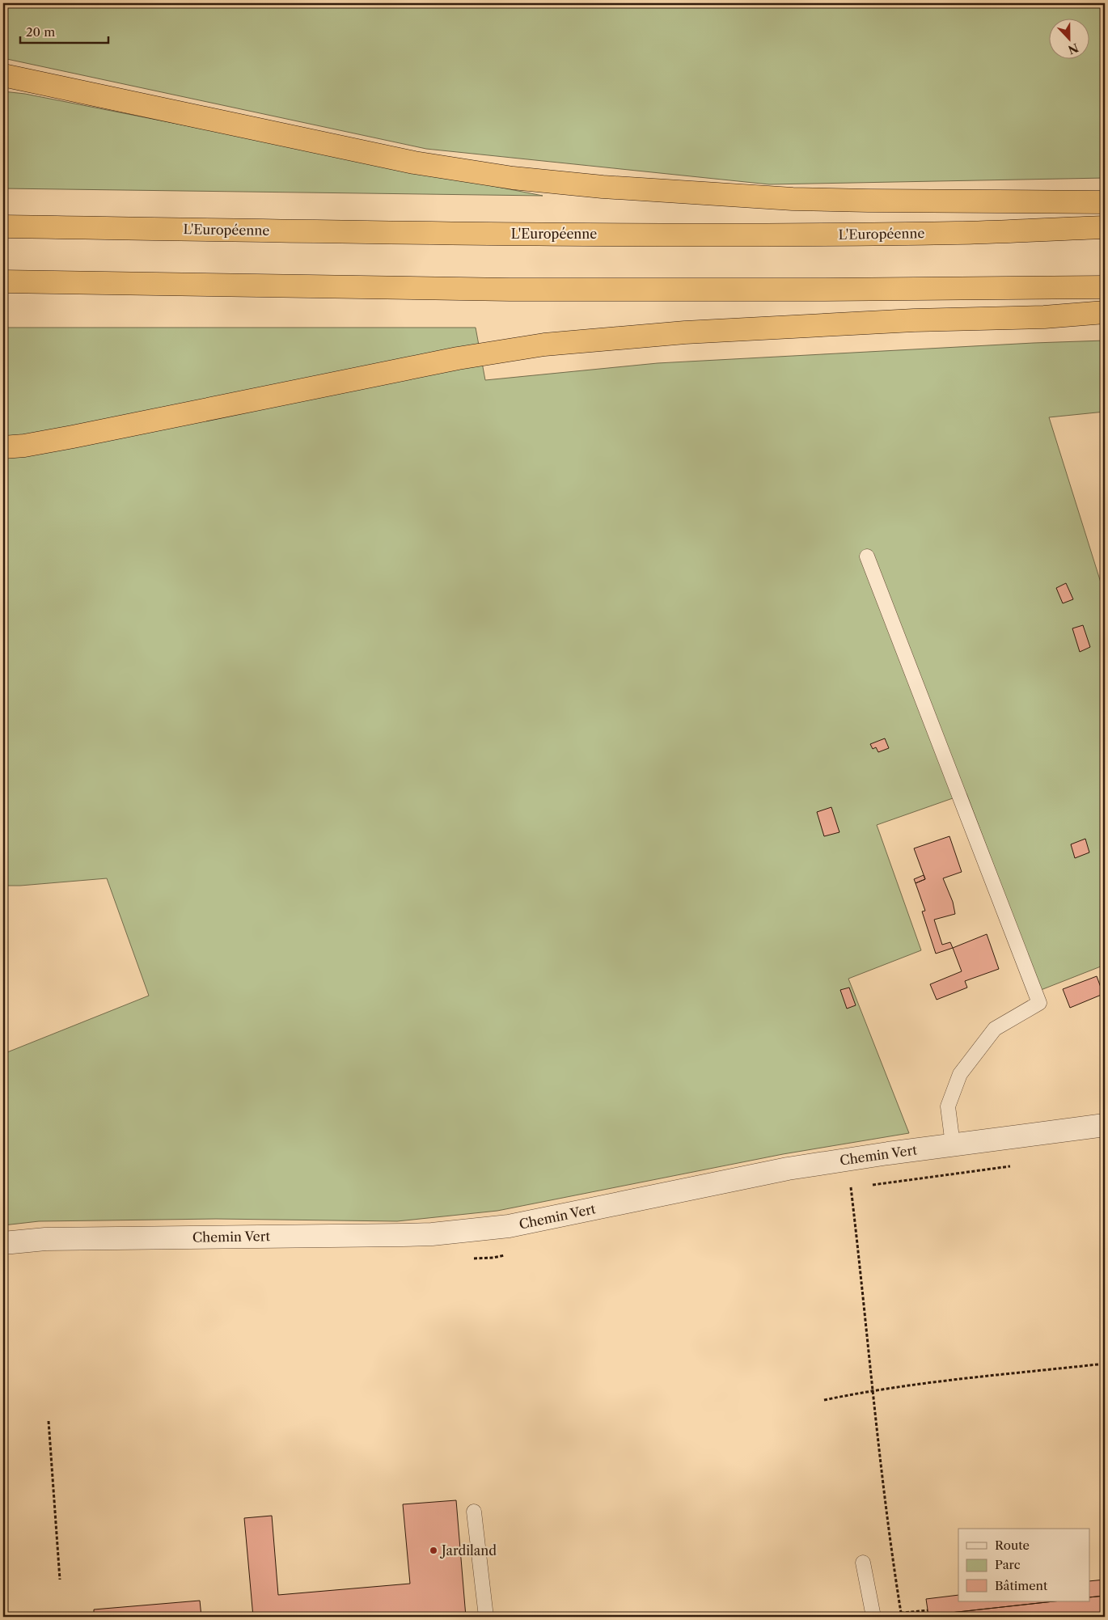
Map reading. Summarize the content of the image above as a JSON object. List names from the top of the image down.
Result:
{
  "streets": {
    "highway": ["L'Européenne"],
    "street": ["Chemin Vert"]
  },
  "places": ["Jardiland"],
  "legend": ["Route", "Parc", "Bâtiment"],
  "scale_bar": "20 m",
  "north": "bottom"
}
